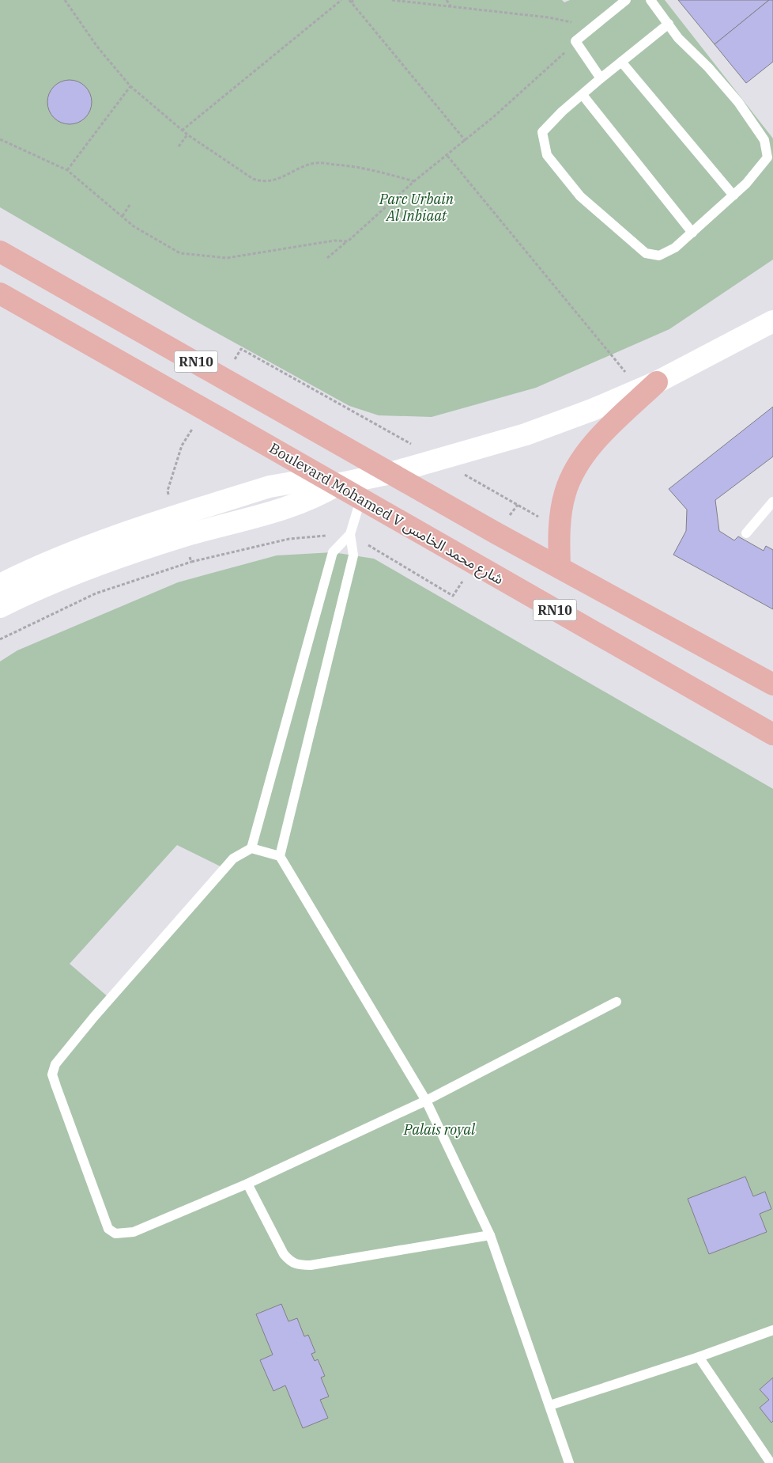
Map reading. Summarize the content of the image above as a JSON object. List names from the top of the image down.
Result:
{
  "streets": {
    "main road": ["RN10", "Boulevard Mohamed V شارع محمد الخامس"]
  },
  "parks": ["Parc Urbain Al Inbiaat", "Palais royal"]
}
